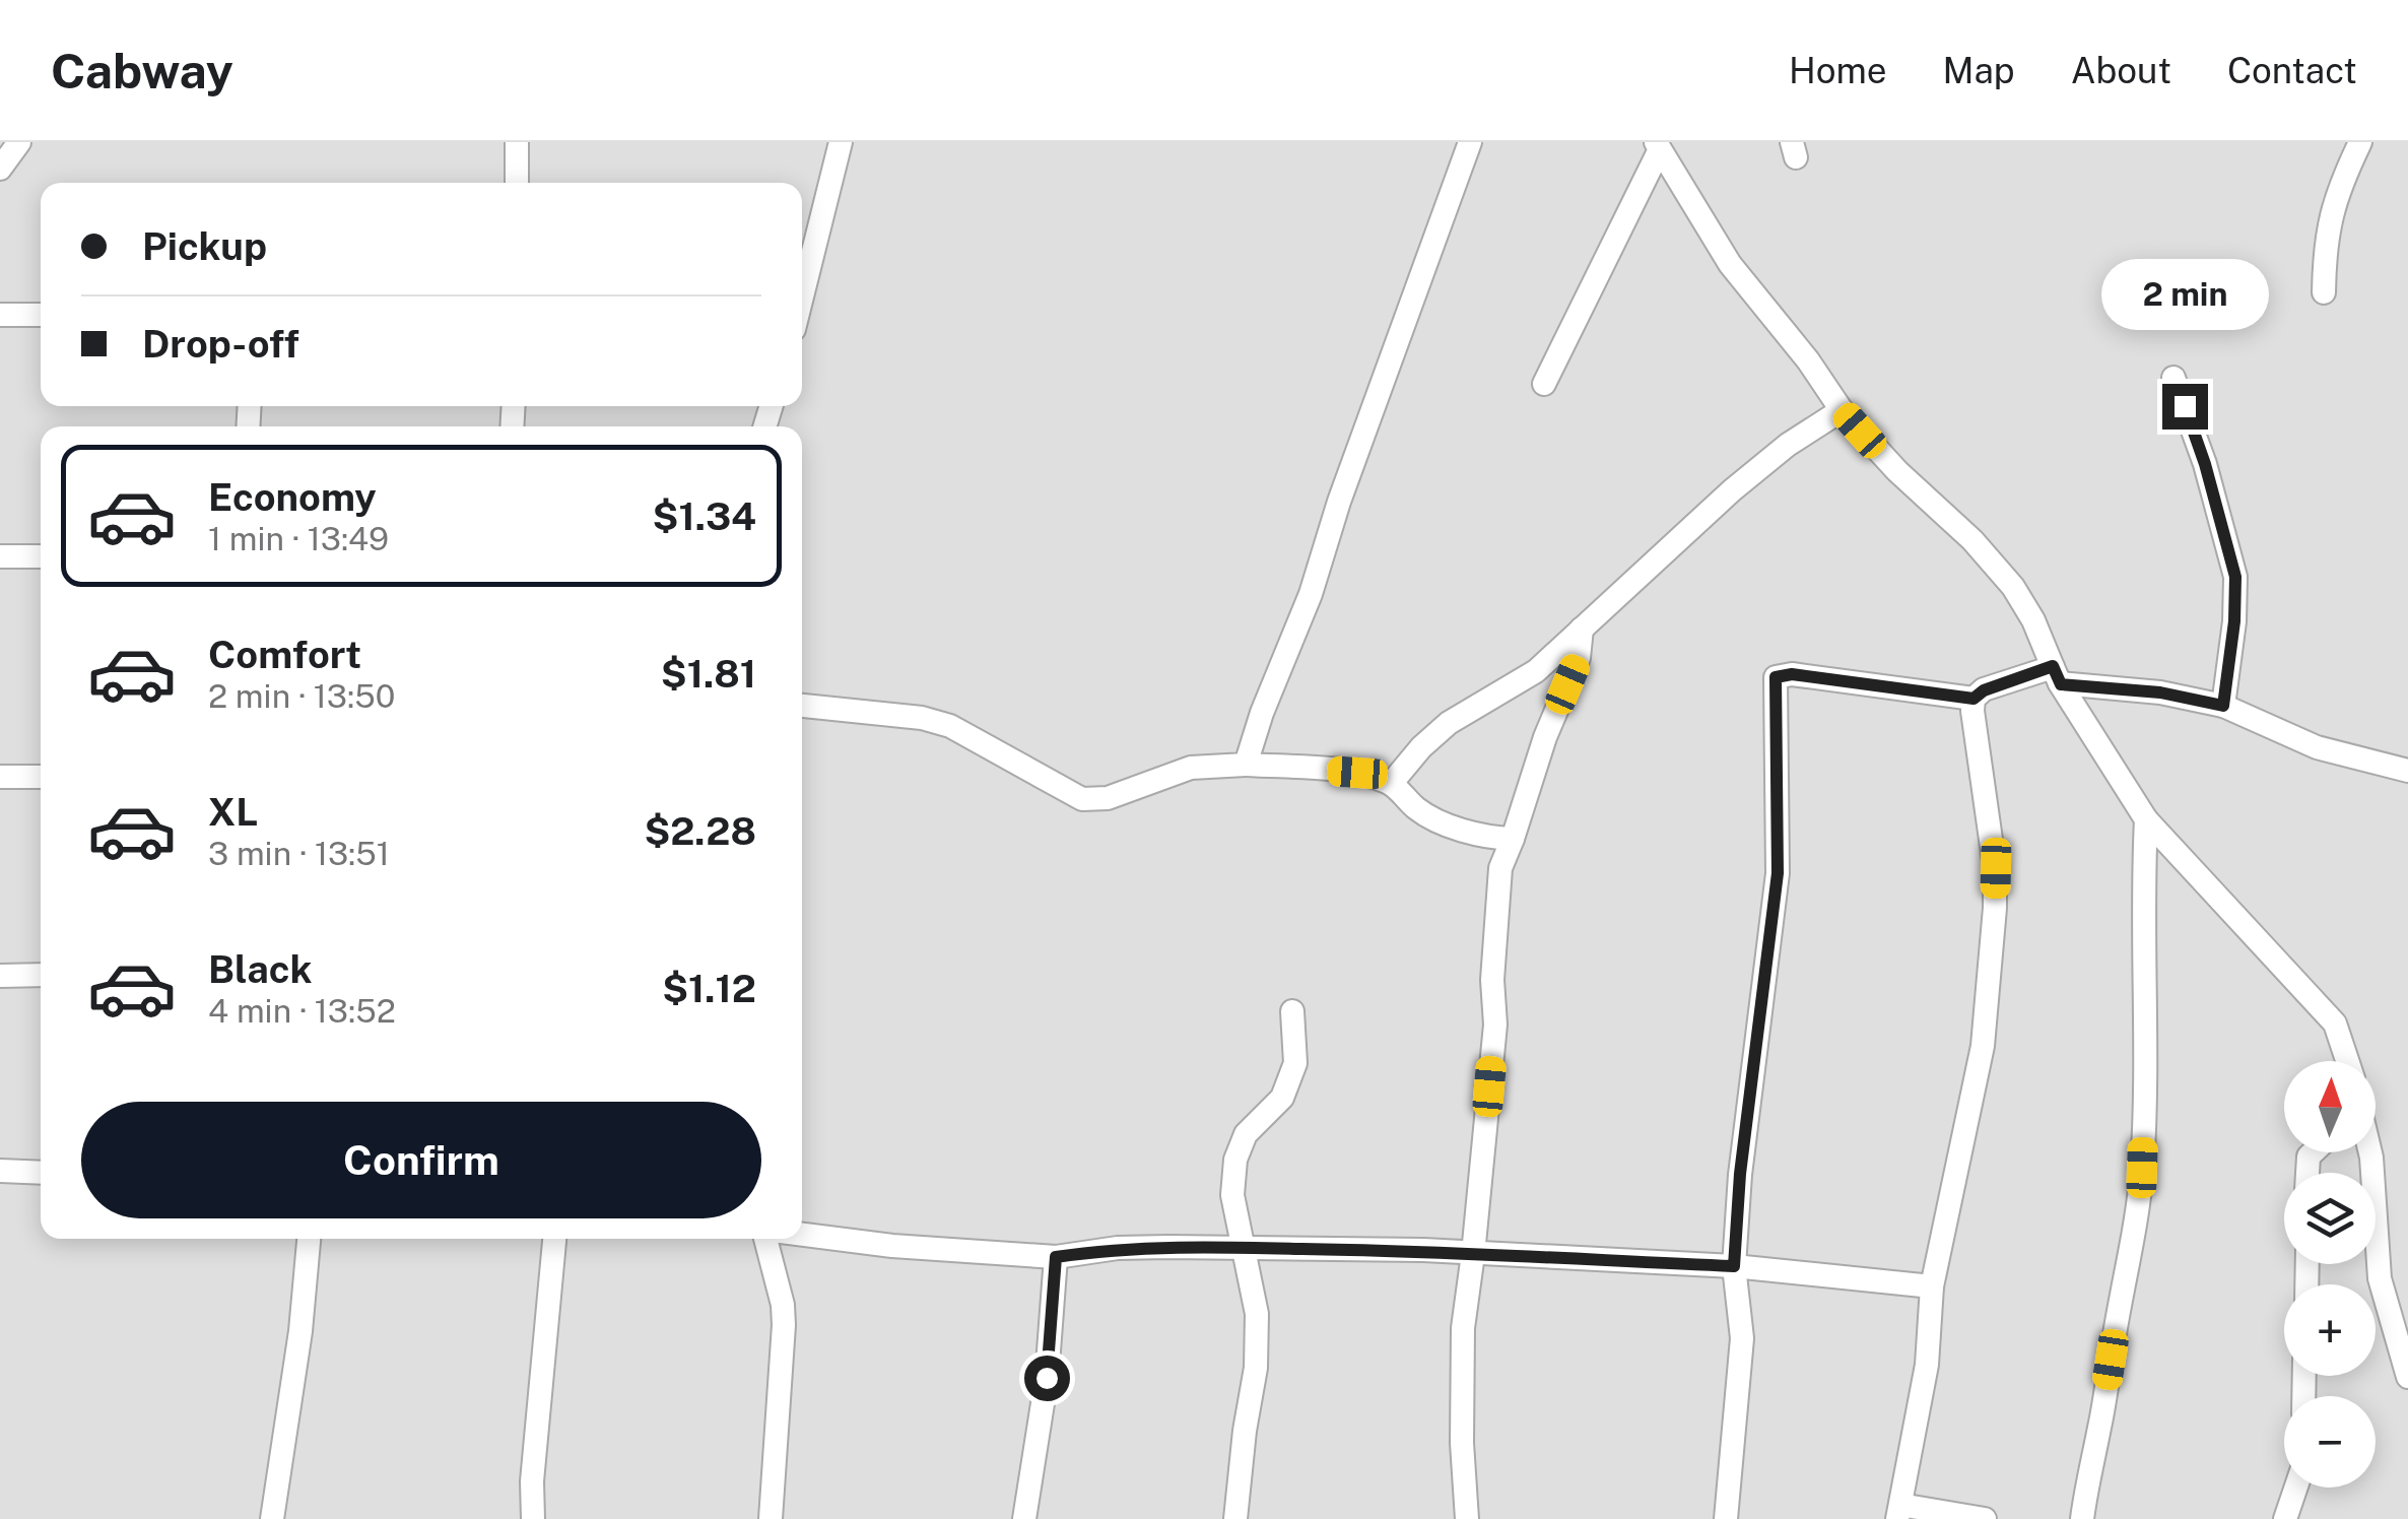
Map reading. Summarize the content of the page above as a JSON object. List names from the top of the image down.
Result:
{
  "north": "top",
  "page": {
    "header": "Cabway",
    "nav": [
      "Home",
      "Map",
      "About",
      "Contact"
    ],
    "banner": ["Pickup", "Drop-off"],
    "bubble": "2 min",
    "list": [
      {
        "name": "Economy",
        "note": "1 min · 13:49",
        "value": "$1.34"
      },
      {
        "name": "Comfort",
        "note": "2 min · 13:50",
        "value": "$1.81"
      },
      {
        "name": "XL",
        "note": "3 min · 13:51",
        "value": "$2.28"
      },
      {
        "name": "Black",
        "note": "4 min · 13:52",
        "value": "$1.12"
      }
    ],
    "map_buttons": ["+", "−"],
    "buttons": "Confirm"
  }
}
